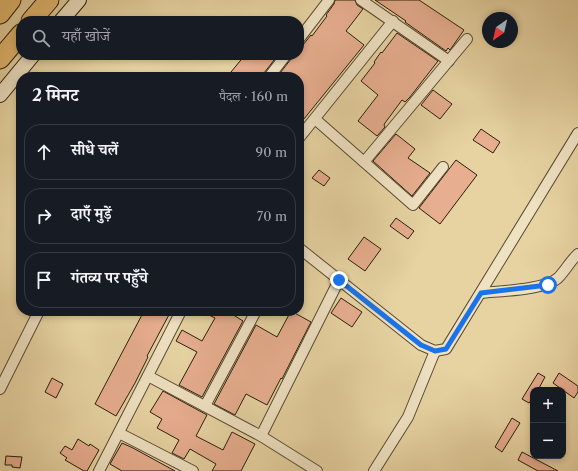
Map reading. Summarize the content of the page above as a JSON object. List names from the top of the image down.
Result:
{
  "north": "bottom left",
  "page": {
    "search": "यहाँ खोजें",
    "heading": ["2 मिनट", "पैदल · 160 m"],
    "list": [
      ["सीधे चलें", "90 m"],
      ["दाएँ मुड़ें", "70 m"],
      "गंतव्य पर पहुँचे"
    ],
    "map_buttons": ["+", "−"]
  }
}
